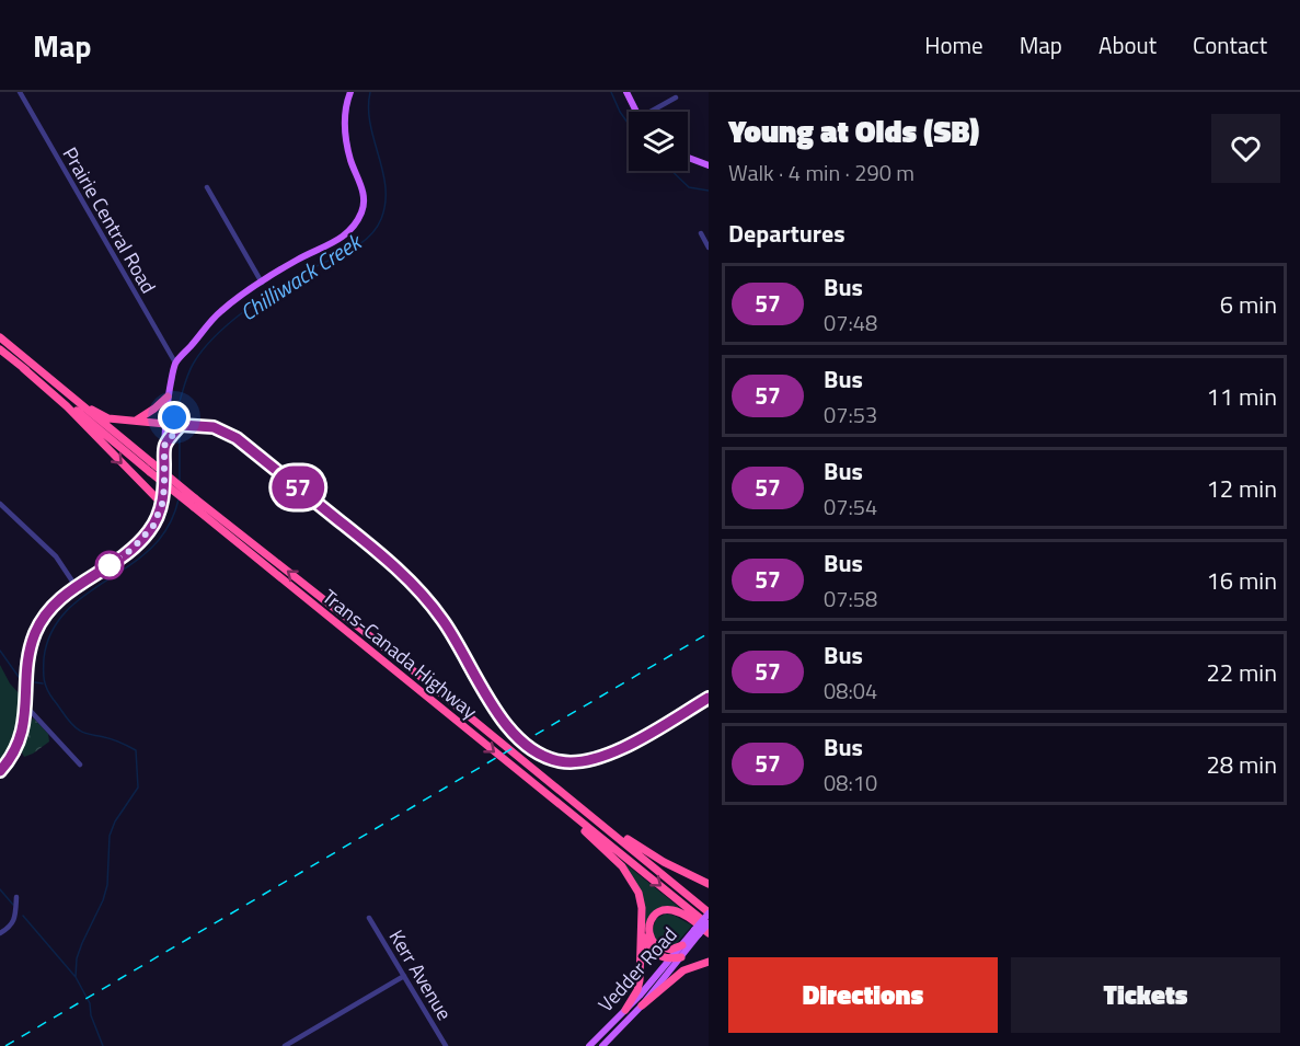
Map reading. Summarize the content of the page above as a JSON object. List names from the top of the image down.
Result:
{
  "streets": {
    "highway": ["Trans-Canada Highway"],
    "main road": ["Vedder Road"],
    "street": ["Prairie Central Road", "Kerr Avenue"]
  },
  "crossings": [
    ["Trans-Canada Highway", "Vedder Road"]
  ],
  "water": ["Chilliwack Creek"],
  "lines": ["bus line 57"],
  "page": {
    "header": "Map",
    "nav": [
      "Home",
      "Map",
      "About",
      "Contact"
    ],
    "on_map": "57",
    "heading": [
      ["Young at Olds (SB)", "Walk · 4 min · 290 m"],
      "Departures"
    ],
    "list": [
      {
        "mark": "57",
        "name": "Bus",
        "note": "07:48",
        "value": "6 min"
      },
      {
        "mark": "57",
        "name": "Bus",
        "note": "07:53",
        "value": "11 min"
      },
      {
        "mark": "57",
        "name": "Bus",
        "note": "07:54",
        "value": "12 min"
      },
      {
        "mark": "57",
        "name": "Bus",
        "note": "07:58",
        "value": "16 min"
      },
      {
        "mark": "57",
        "name": "Bus",
        "note": "08:04",
        "value": "22 min"
      },
      {
        "mark": "57",
        "name": "Bus",
        "note": "08:10",
        "value": "28 min"
      }
    ],
    "buttons": ["Directions", "Tickets"]
  }
}
